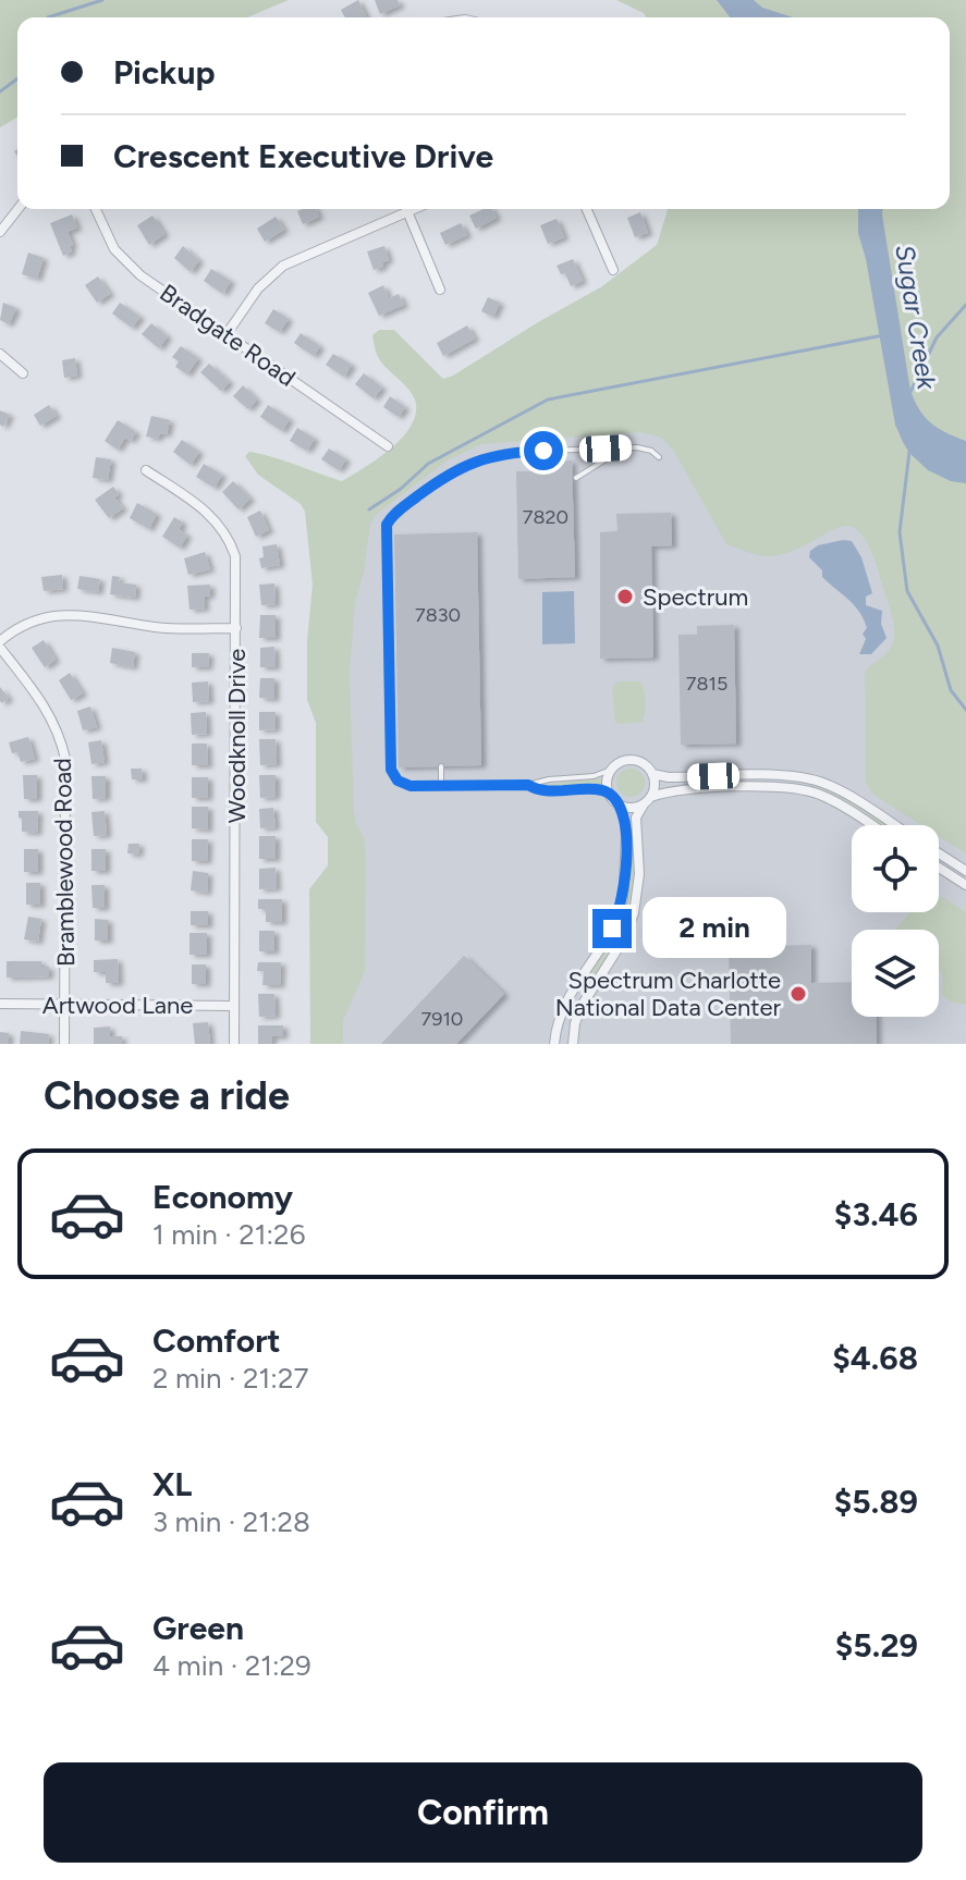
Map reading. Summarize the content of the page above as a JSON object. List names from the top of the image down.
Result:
{
  "streets": {
    "street": [
      "Bradgate Road",
      "Woodknoll Drive",
      "Bramblewood Road",
      "Artwood Lane"
    ]
  },
  "crossings": [
    ["Woodknoll Drive", "Artwood Lane"],
    ["Bramblewood Road", "Artwood Lane"]
  ],
  "water": ["Sugar Creek"],
  "places": ["Spectrum", "Spectrum Charlotte National Data Center"],
  "house_numbers": [
    "7820",
    "7830",
    "7815",
    "7910"
  ],
  "page": {
    "banner": ["Pickup", "Crescent Executive Drive"],
    "bubble": "2 min",
    "heading": "Choose a ride",
    "list": [
      {
        "name": "Economy",
        "note": "1 min · 21:26",
        "value": "$3.46"
      },
      {
        "name": "Comfort",
        "note": "2 min · 21:27",
        "value": "$4.68"
      },
      {
        "name": "XL",
        "note": "3 min · 21:28",
        "value": "$5.89"
      },
      {
        "name": "Green",
        "note": "4 min · 21:29",
        "value": "$5.29"
      }
    ],
    "buttons": "Confirm"
  }
}
